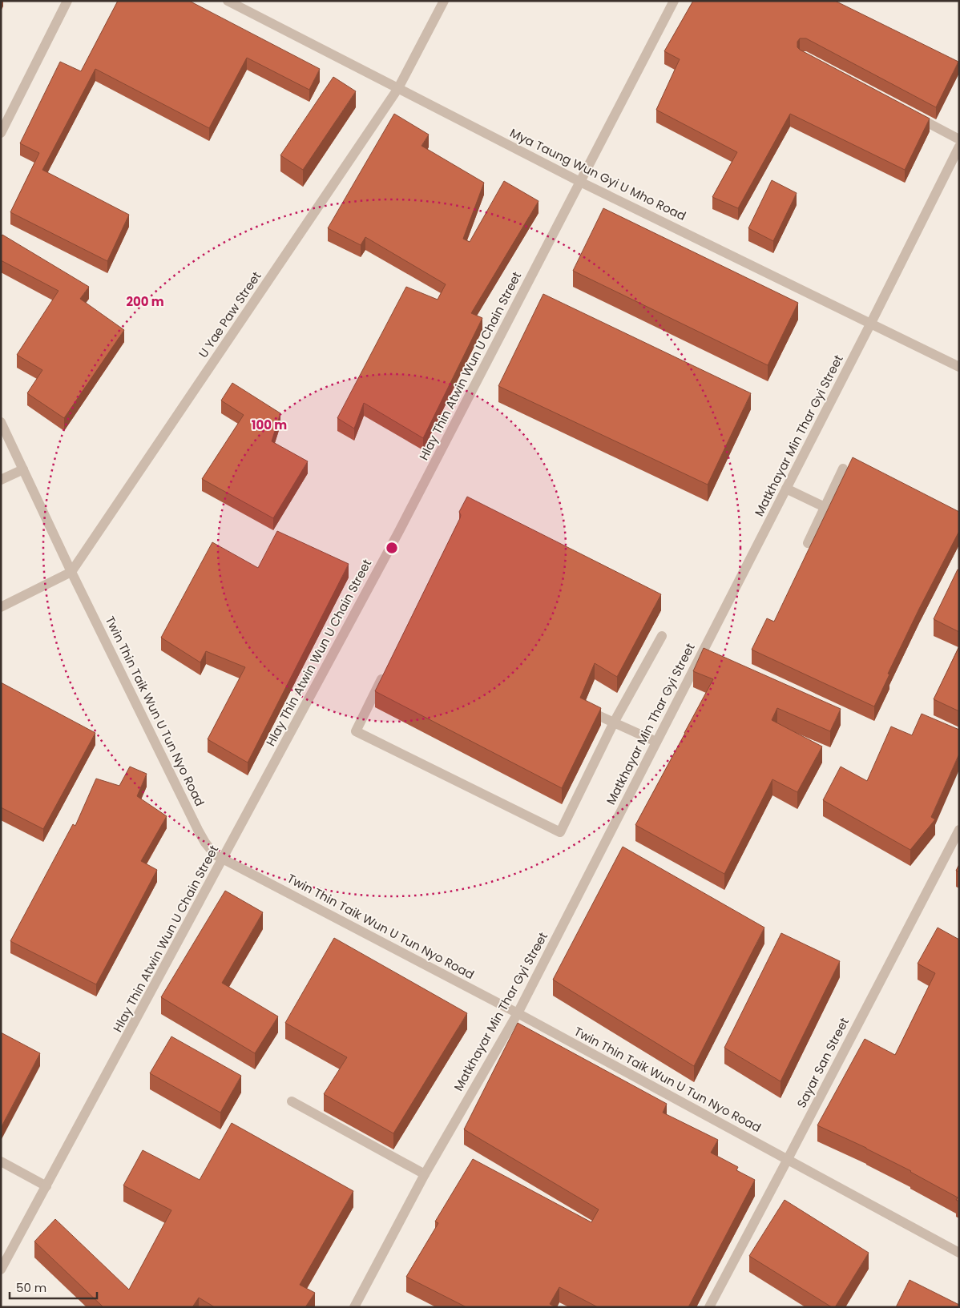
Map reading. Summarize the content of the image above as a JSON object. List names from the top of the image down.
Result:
{
  "streets": {
    "street": [
      "Mya Taung Wun Gyi U Mho Road",
      "U Yae Paw Street",
      "Hlay Thin Atwin Wun U Chain Street",
      "Matkhayar Min Thar Gyi Street",
      "Twin Thin Taik Wun U Tun Nyo Road",
      "Sayar San Street"
    ]
  },
  "crossings": [
    ["Mya Taung Wun Gyi U Mho Road", "U Yae Paw Street"],
    ["Mya Taung Wun Gyi U Mho Road", "Hlay Thin Atwin Wun U Chain Street"],
    ["Mya Taung Wun Gyi U Mho Road", "Matkhayar Min Thar Gyi Street"],
    ["U Yae Paw Street", "Twin Thin Taik Wun U Tun Nyo Road"],
    ["Hlay Thin Atwin Wun U Chain Street", "Twin Thin Taik Wun U Tun Nyo Road"],
    ["Matkhayar Min Thar Gyi Street", "Twin Thin Taik Wun U Tun Nyo Road"],
    ["Twin Thin Taik Wun U Tun Nyo Road", "Sayar San Street"]
  ],
  "scale_bar": "50 m",
  "rings": ["200 m", "100 m"]
}
